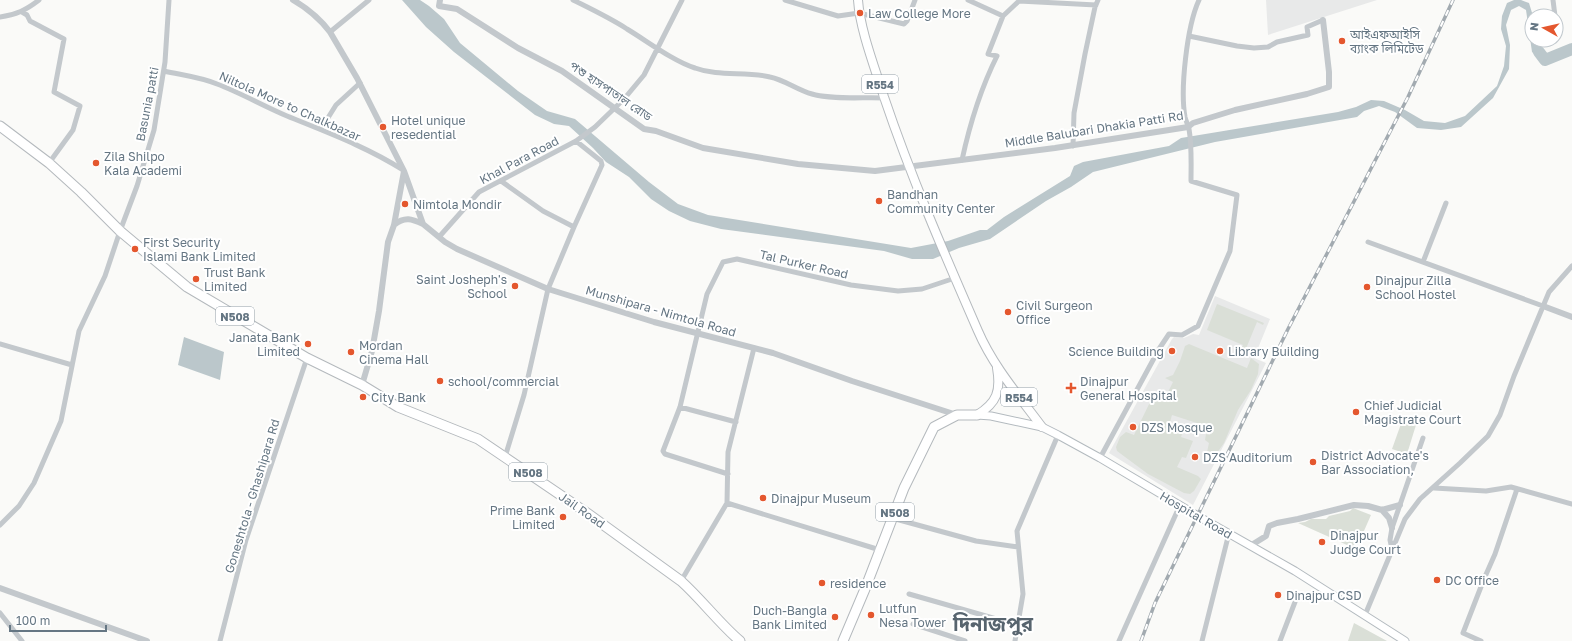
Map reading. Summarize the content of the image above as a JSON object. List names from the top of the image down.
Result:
{
  "streets": {
    "highway": ["N508", "Jail Road"],
    "main road": ["R554", "Hospital Road"],
    "street": [
      "পশু হাসপাতাল রোড",
      "Basunia patti",
      "Niltola More to Chalkbazar",
      "Middle Balubari Dhakia Patti Rd",
      "Khal Para Road",
      "Tal Purker Road",
      "Munshipara - Nimtola Road",
      "Goneshtola - Ghashipara Rd"
    ]
  },
  "crossings": [
    ["R554", "পশু হাসপাতাল রোড"],
    ["R554", "Middle Balubari Dhakia Patti Rd"],
    ["R554", "Tal Purker Road"],
    ["R554", "N508"],
    ["R554", "Hospital Road"],
    ["পশু হাসপাতাল রোড", "Middle Balubari Dhakia Patti Rd"],
    ["পশু হাসপাতাল রোড", "Khal Para Road"],
    ["Basunia patti", "Niltola More to Chalkbazar"],
    ["Basunia patti", "N508"],
    ["Khal Para Road", "Munshipara - Nimtola Road"],
    ["Tal Purker Road", "Munshipara - Nimtola Road"],
    ["Munshipara - Nimtola Road", "N508"],
    ["N508", "Goneshtola - Ghashipara Rd"],
    ["N508", "Jail Road"],
    ["N508", "Hospital Road"]
  ],
  "districts": ["দিনাজপুর"],
  "places": {
    "other": [
      "Law College More",
      "আইএফআইসি ব্যাংক লিমিটেড",
      "Hotel unique resedential",
      "Zila Shilpo Kala Academi",
      "Bandhan Community Center",
      "Nimtola Mondir",
      "First Security Islami Bank Limited",
      "Trust Bank Limited",
      "Saint Josheph's School",
      "Dinajpur Zilla School Hostel",
      "Civil Surgeon Office",
      "Janata Bank Limited",
      "Science Building",
      "Library Building",
      "Mordan Cinema Hall",
      "school/commercial",
      "City Bank",
      "Chief Judicial Magistrate Court",
      "DZS Mosque",
      "DZS Auditorium",
      "District Advocate's Bar Association,",
      "Dinajpur Museum",
      "Prime Bank Limited",
      "Dinajpur Judge Court",
      "DC Office",
      "residence",
      "Dinajpur CSD",
      "Lutfun Nesa Tower",
      "Duch-Bangla Bank Limited"
    ],
    "health": ["Dinajpur General Hospital"]
  },
  "scale_bar": "100 m",
  "north": "left"
}
